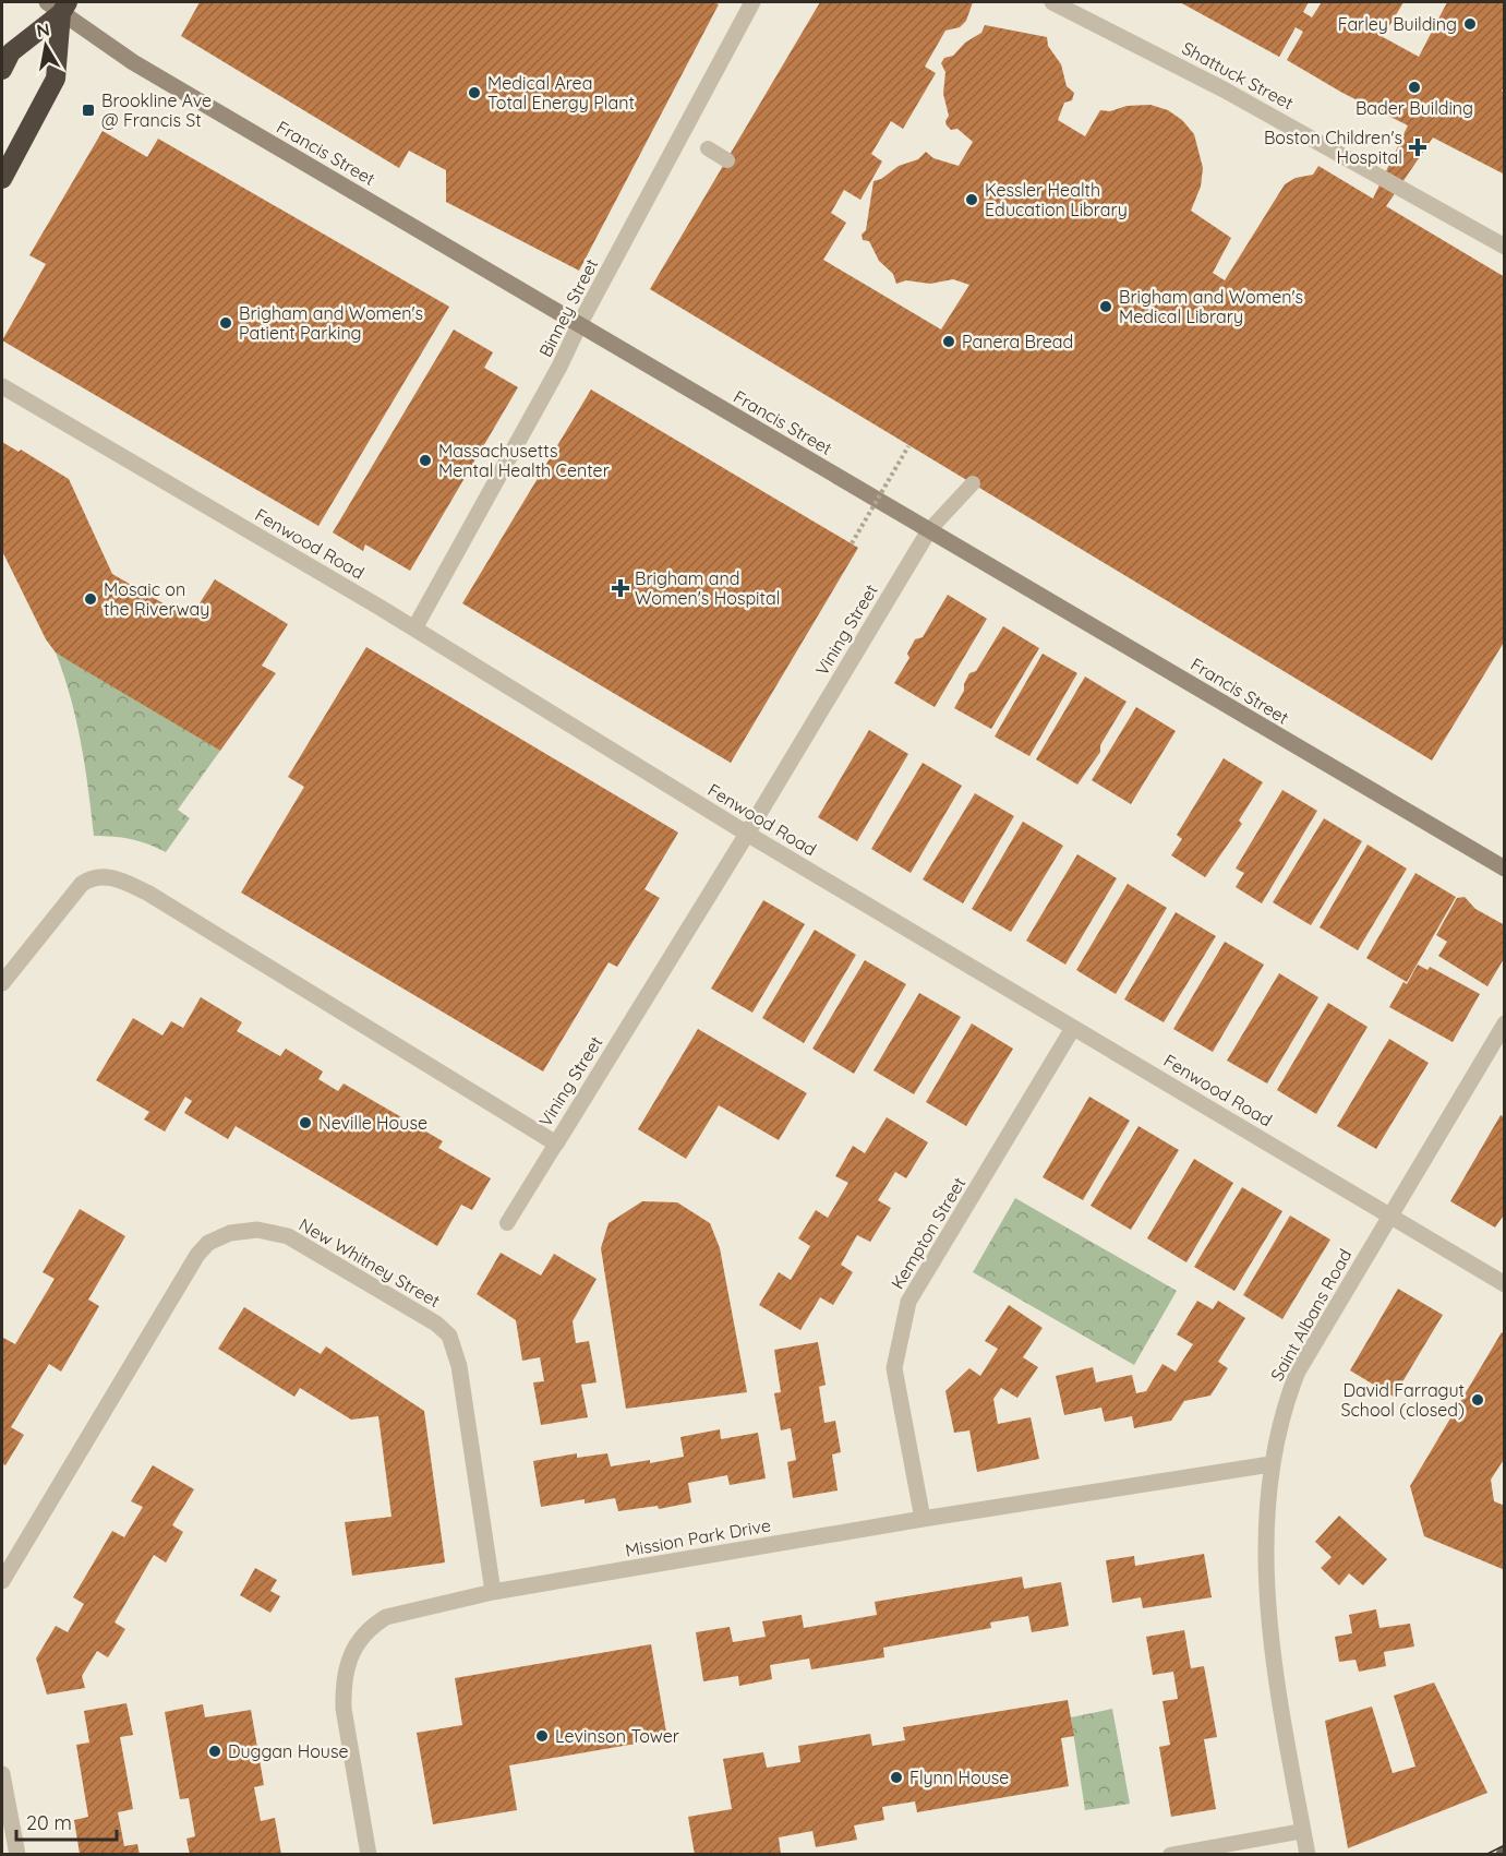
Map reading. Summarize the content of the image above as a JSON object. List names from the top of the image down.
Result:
{
  "streets": {
    "main road": ["Francis Street"],
    "street": [
      "Shattuck Street",
      "Binney Street",
      "Fenwood Road",
      "Vining Street",
      "Kempton Street",
      "New Whitney Street",
      "Saint Albans Road",
      "Mission Park Drive"
    ]
  },
  "crossings": [
    ["Francis Street", "Binney Street"],
    ["Francis Street", "Vining Street"],
    ["Binney Street", "Fenwood Road"],
    ["Fenwood Road", "Vining Street"],
    ["Fenwood Road", "Kempton Street"],
    ["Fenwood Road", "Saint Albans Road"],
    ["Kempton Street", "Mission Park Drive"],
    ["New Whitney Street", "Mission Park Drive"],
    ["Saint Albans Road", "Mission Park Drive"]
  ],
  "places": {
    "other": [
      "Farley Building",
      "Bader Building",
      "Medical Area Total Energy Plant",
      "Kessler Health Education Library",
      "Brigham and Women's Medical Library",
      "Brigham and Women's Patient Parking",
      "Panera Bread",
      "Massachusetts Mental Health Center",
      "Mosaic on the Riverway",
      "Neville House",
      "David Farragut School (closed)",
      "Levinson Tower",
      "Duggan House",
      "Flynn House"
    ],
    "transit": ["Brookline Ave @ Francis St"],
    "health": ["Boston Children's Hospital", "Brigham and Women's Hospital"]
  },
  "scale_bar": "20 m",
  "north": "top"
}
